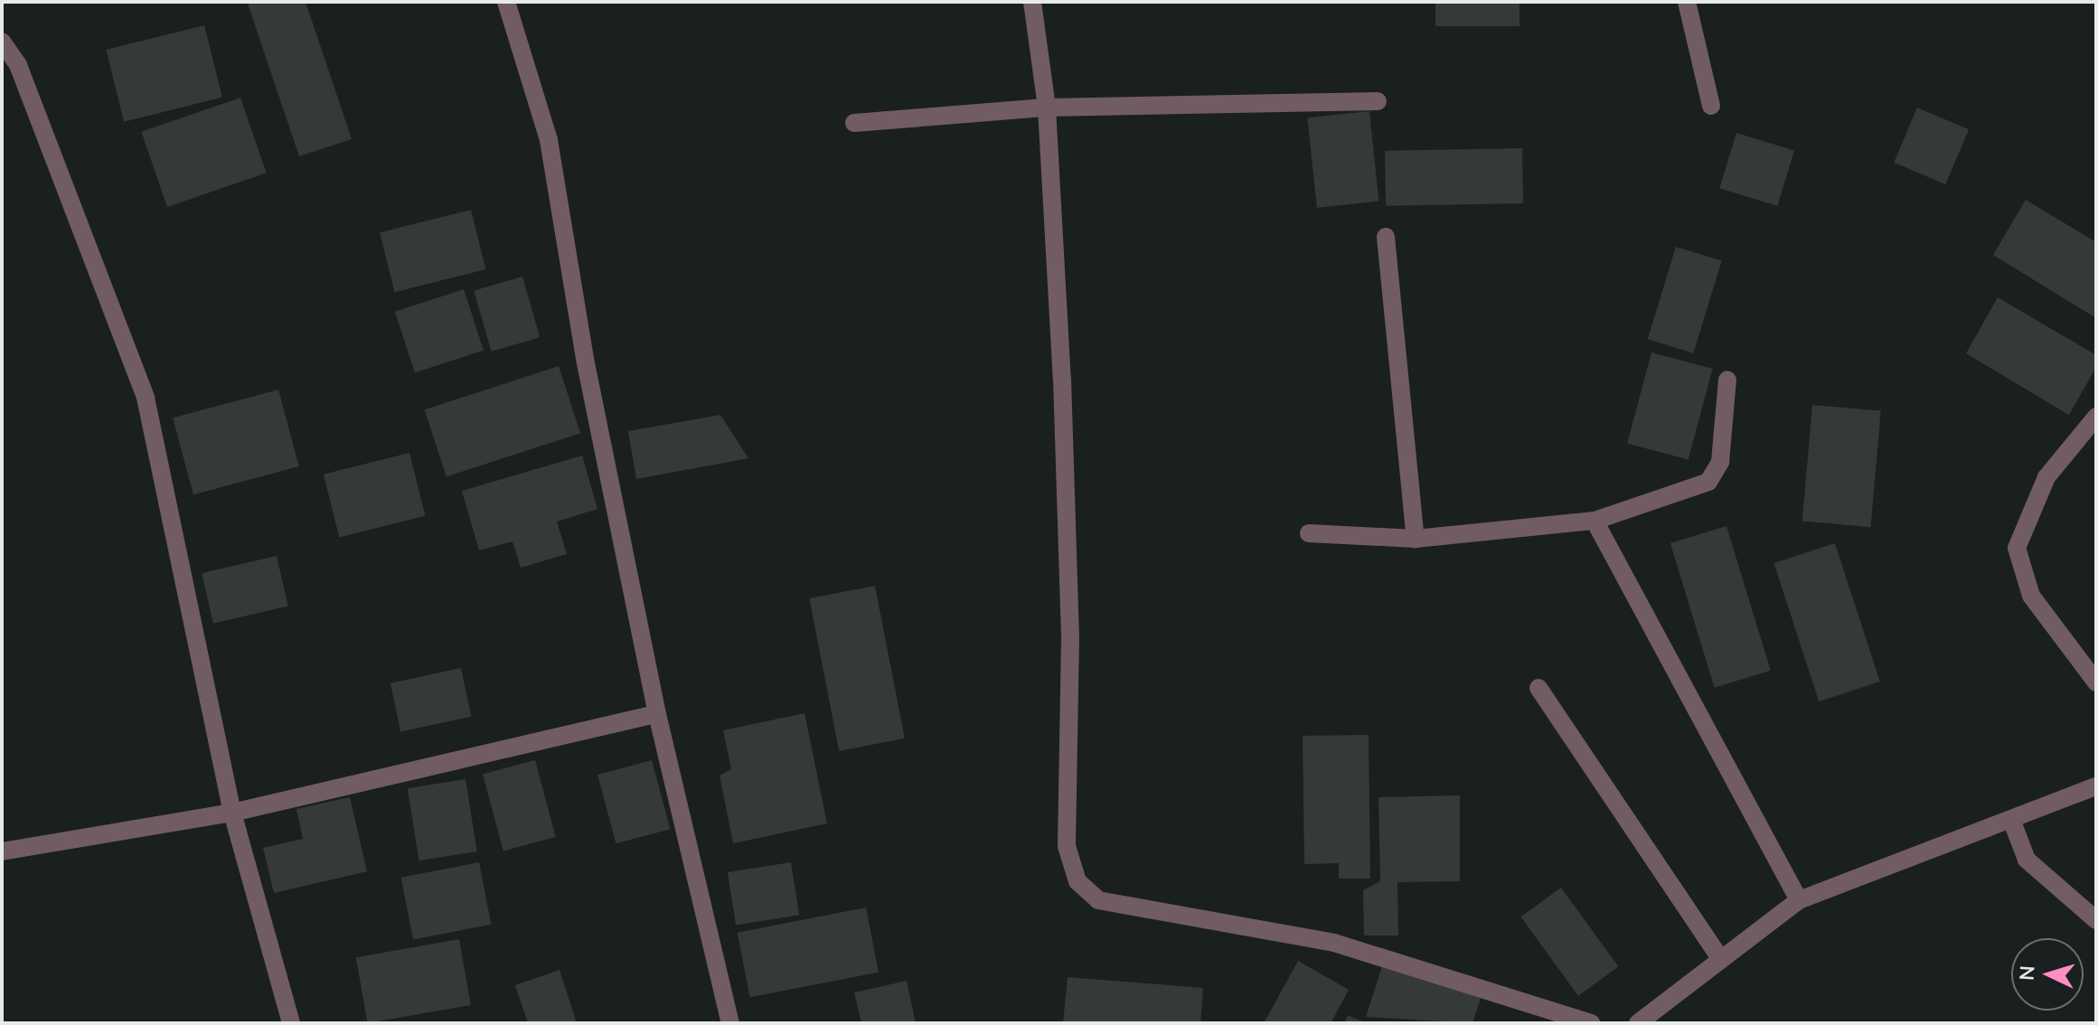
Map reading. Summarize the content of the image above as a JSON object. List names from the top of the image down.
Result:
{
  "north": "left"
}
